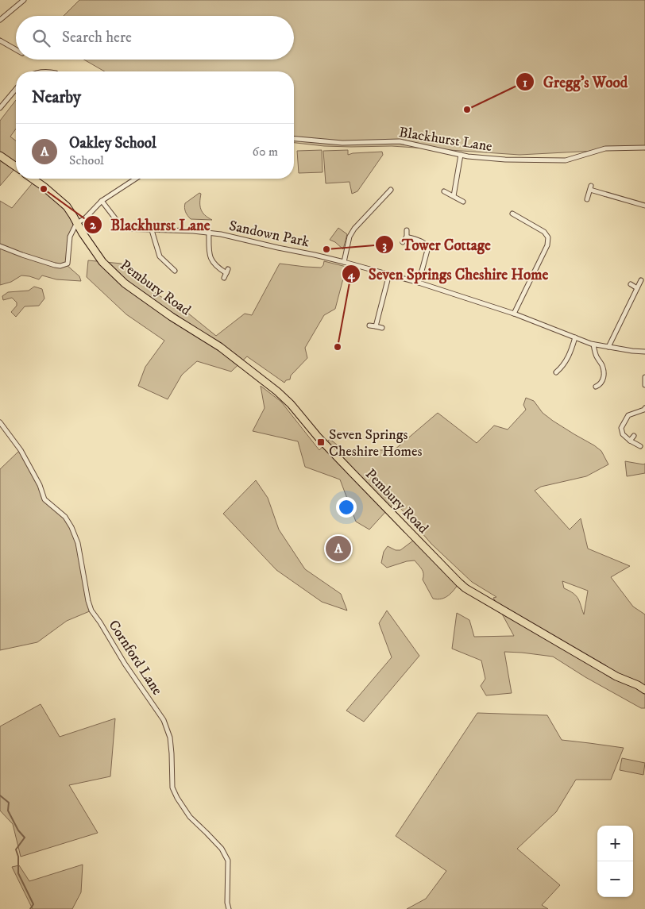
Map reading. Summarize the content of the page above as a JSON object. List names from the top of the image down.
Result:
{
  "streets": {
    "main road": ["Pembury Road"],
    "street": ["Blackhurst Lane", "Sandown Park", "Cornford Lane"]
  },
  "places": {
    "other": [
      "Gregg's Wood",
      "Blackhurst Lane",
      "Tower Cottage",
      "Seven Springs Cheshire Home"
    ],
    "transit": ["Seven Springs Cheshire Homes"]
  },
  "page": {
    "search": "Search here",
    "heading": "Nearby",
    "list": [
      {
        "mark": "A",
        "name": "Oakley School",
        "note": "School",
        "value": "60 m"
      }
    ],
    "pins": "A",
    "map_buttons": ["+", "−"]
  }
}
